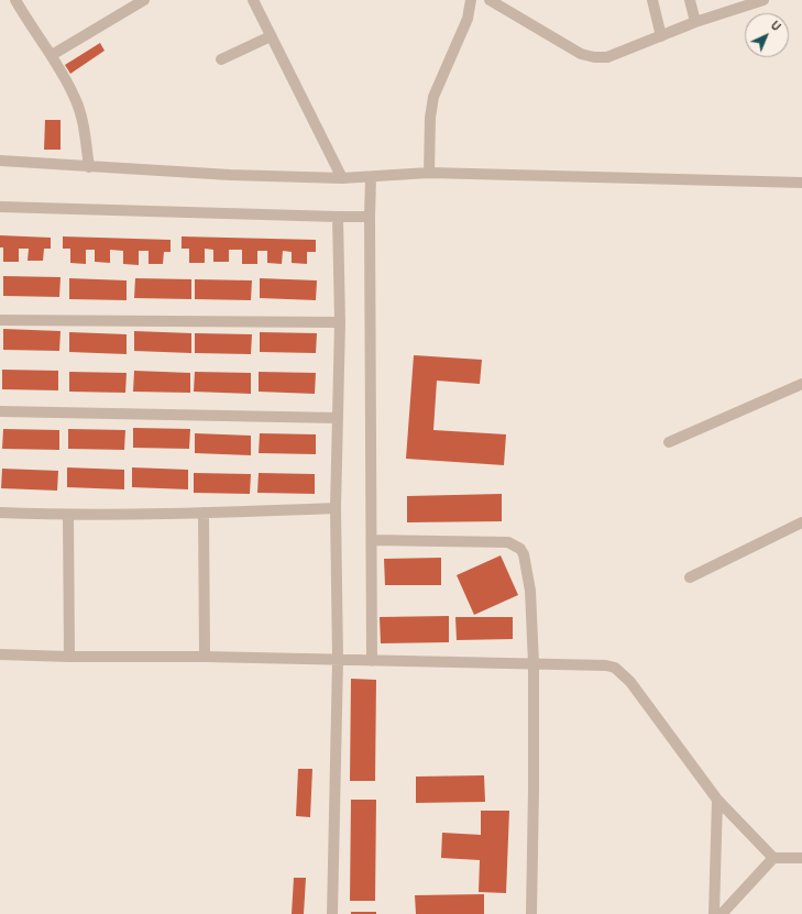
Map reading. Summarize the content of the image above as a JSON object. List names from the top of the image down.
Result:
{
  "north": "top right"
}
